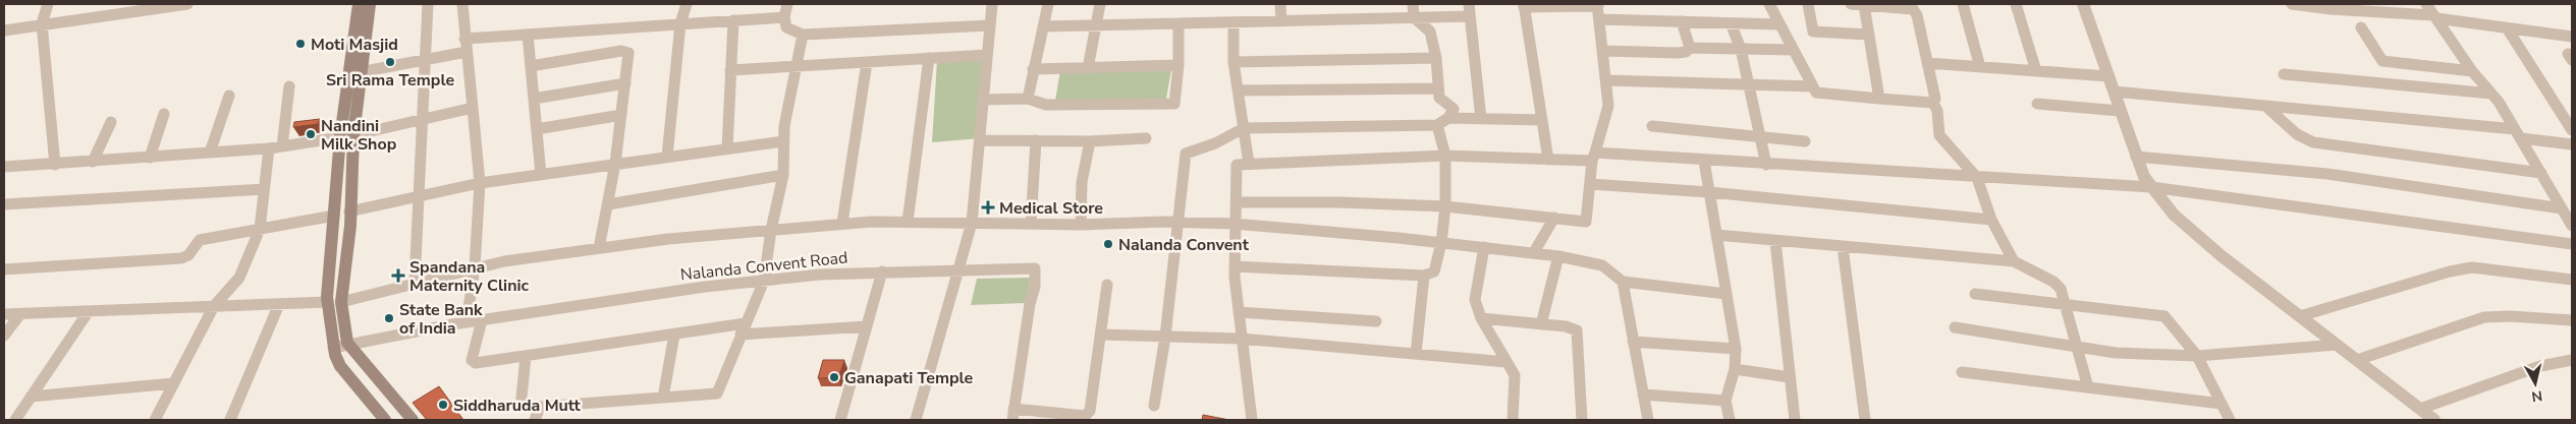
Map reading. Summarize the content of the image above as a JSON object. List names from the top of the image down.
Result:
{
  "streets": {
    "street": ["Nalanda Convent Road"]
  },
  "places": {
    "other": [
      "Moti Masjid",
      "Sri Rama Temple",
      "Nandini Milk Shop",
      "Nalanda Convent",
      "State Bank of India",
      "Ganapati Temple",
      "Siddharuda Mutt"
    ],
    "health": ["Medical Store", "Spandana Maternity Clinic"]
  },
  "north": "bottom"
}
